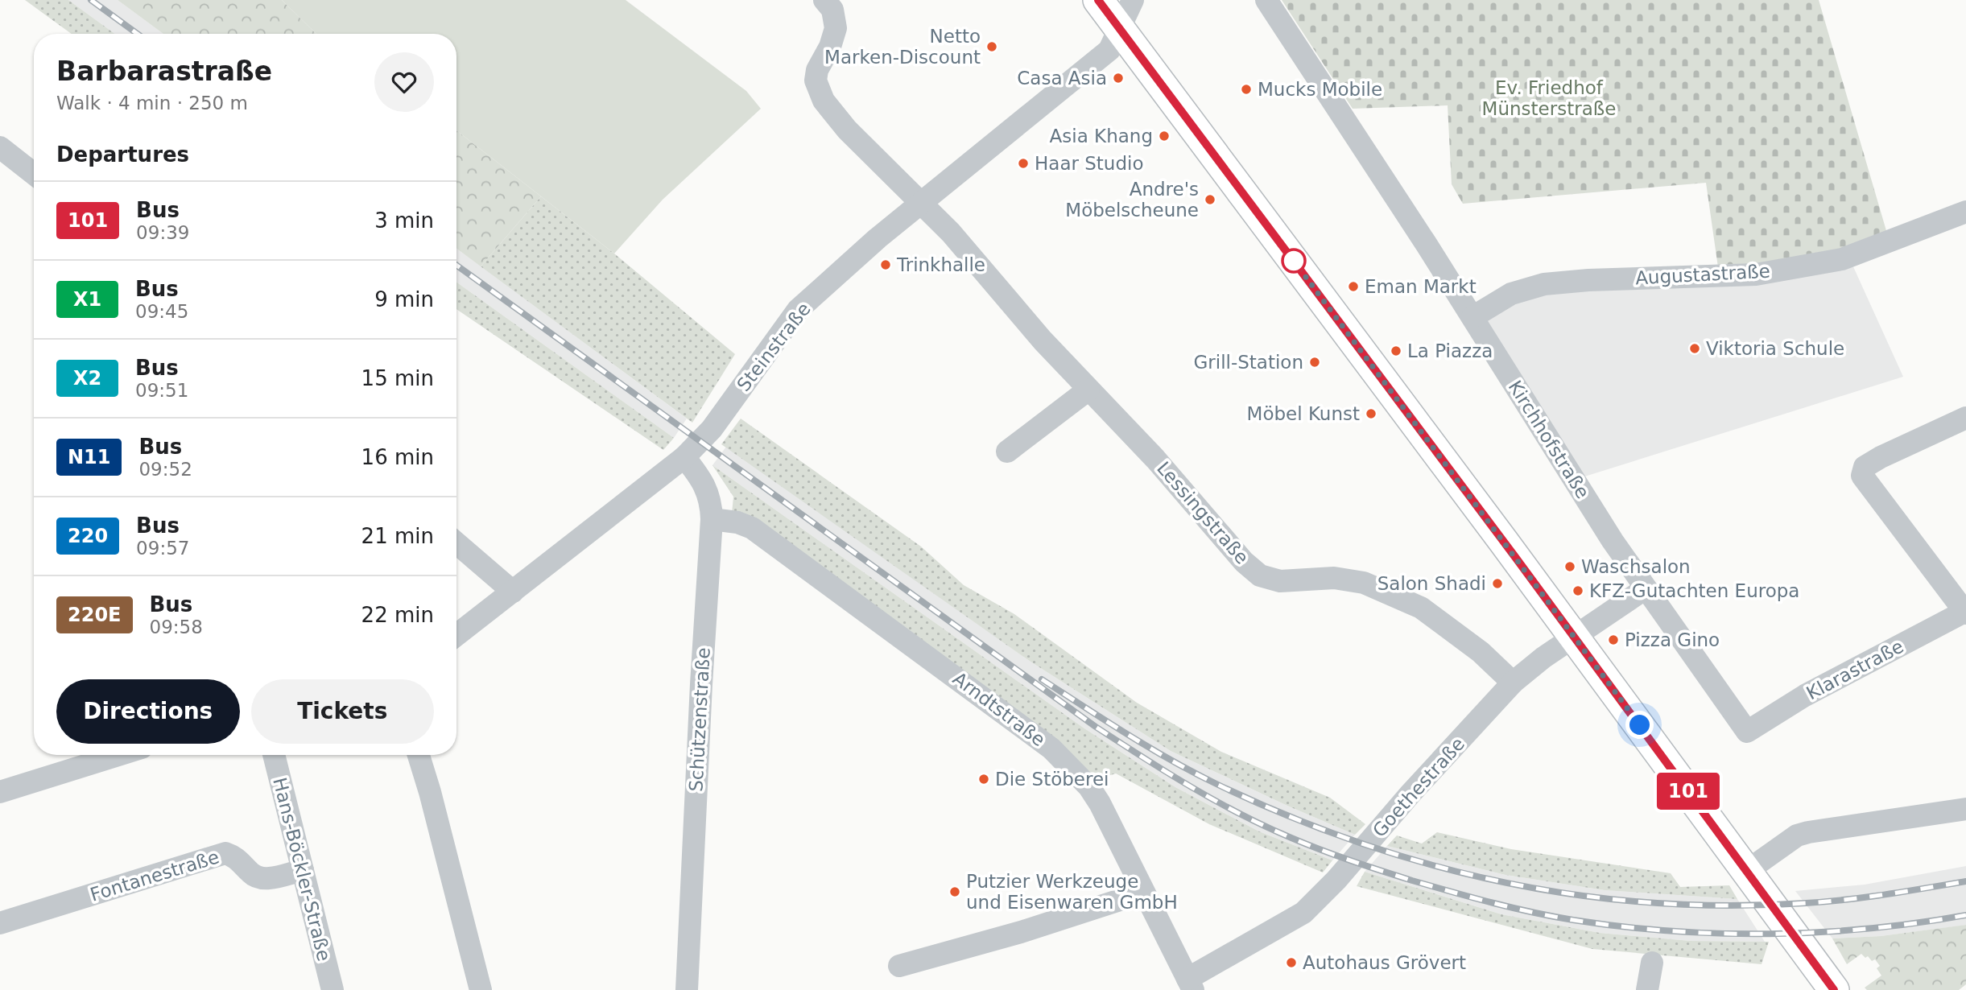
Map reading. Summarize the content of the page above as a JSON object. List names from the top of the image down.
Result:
{
  "streets": {
    "street": [
      "Augustastraße",
      "Steinstraße",
      "Kirchhofstraße",
      "Lessingstraße",
      "Klarastraße",
      "Arndtstraße",
      "Schützenstraße",
      "Goethestraße",
      "Hans-Böckler-Straße",
      "Fontanestraße"
    ]
  },
  "crossings": [
    ["Augustastraße", "Kirchhofstraße"],
    ["Steinstraße", "Lessingstraße"],
    ["Steinstraße", "Schützenstraße"],
    ["Kirchhofstraße", "Klarastraße"],
    ["Kirchhofstraße", "Goethestraße"],
    ["Lessingstraße", "Goethestraße"],
    ["Arndtstraße", "Schützenstraße"],
    ["Arndtstraße", "Goethestraße"],
    ["Hans-Böckler-Straße", "Fontanestraße"]
  ],
  "parks": ["Ev. Friedhof Münsterstraße"],
  "places": [
    "Netto Marken-Discount",
    "Casa Asia",
    "Mucks Mobile",
    "Asia Khang",
    "Haar Studio",
    "Andre's Möbelscheune",
    "Trinkhalle",
    "Eman Markt",
    "Viktoria Schule",
    "La Piazza",
    "Grill-Station",
    "Möbel Kunst",
    "Waschsalon",
    "Salon Shadi",
    "KFZ-Gutachten Europa",
    "Pizza Gino",
    "Die Stöberei",
    "Putzier Werkzeuge und Eisenwaren GmbH",
    "Autohaus Grövert"
  ],
  "lines": ["bus line 101"],
  "page": {
    "on_map": "101",
    "heading": [
      ["Barbarastraße", "Walk · 4 min · 250 m"],
      "Departures"
    ],
    "list": [
      {
        "mark": "101",
        "name": "Bus",
        "note": "09:39",
        "value": "3 min"
      },
      {
        "mark": "X1",
        "name": "Bus",
        "note": "09:45",
        "value": "9 min"
      },
      {
        "mark": "X2",
        "name": "Bus",
        "note": "09:51",
        "value": "15 min"
      },
      {
        "mark": "N11",
        "name": "Bus",
        "note": "09:52",
        "value": "16 min"
      },
      {
        "mark": "220",
        "name": "Bus",
        "note": "09:57",
        "value": "21 min"
      },
      {
        "mark": "220E",
        "name": "Bus",
        "note": "09:58",
        "value": "22 min"
      }
    ],
    "buttons": ["Directions", "Tickets"]
  }
}
